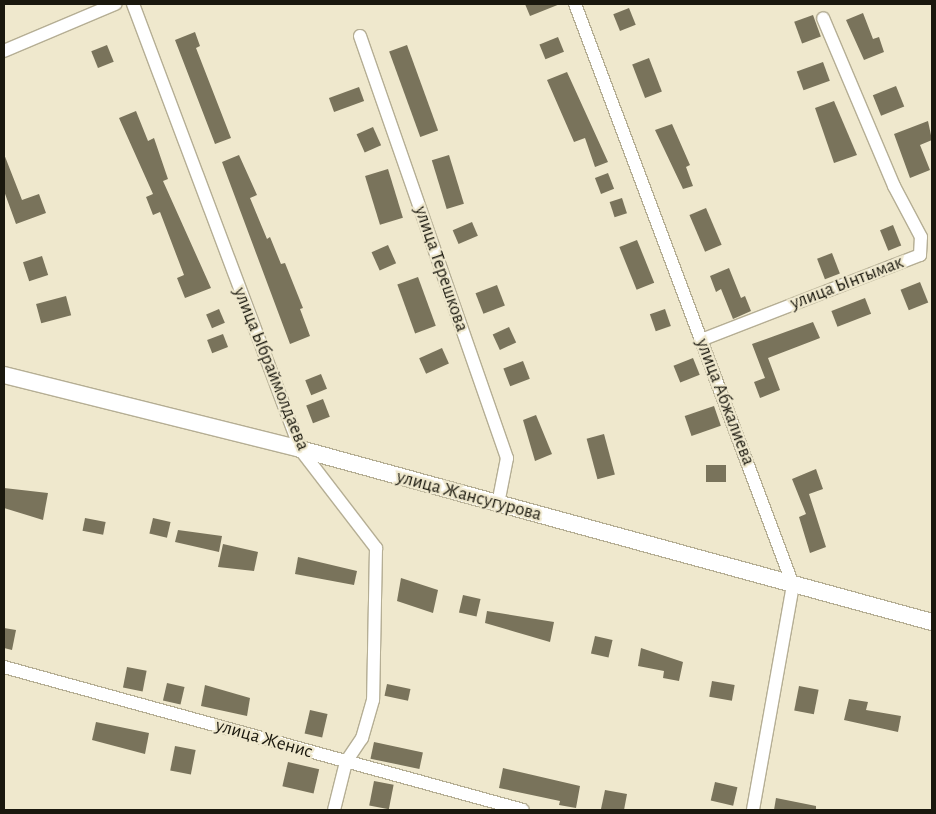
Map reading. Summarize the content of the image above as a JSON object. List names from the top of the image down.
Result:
{
  "streets": {
    "main road": ["улица Жансугурова"],
    "street": [
      "улица Терешкова",
      "улица Ынтымак",
      "улица Ыбраймолдаева",
      "улица Абжалиева",
      "улица Женис"
    ]
  },
  "crossings": [
    ["улица Терешкова", "улица Жансугурова"],
    ["улица Ынтымак", "улица Абжалиева"],
    ["улица Ыбраймолдаева", "улица Жансугурова"],
    ["улица Ыбраймолдаева", "улица Женис"],
    ["улица Абжалиева", "улица Жансугурова"]
  ]
}
